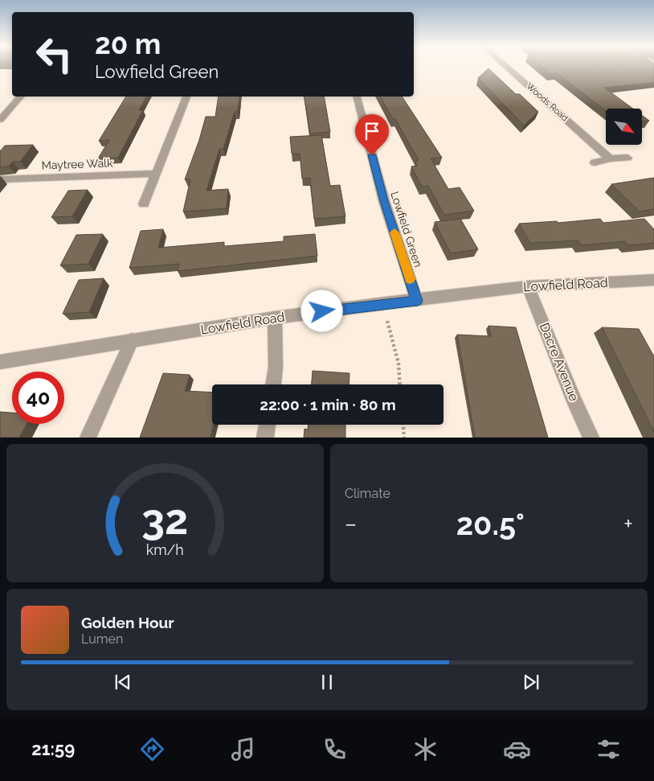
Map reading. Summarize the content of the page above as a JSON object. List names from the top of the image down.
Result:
{
  "streets": {
    "street": [
      "Woods Road",
      "Maytree Walk",
      "Lowfield Green",
      "Lowfield Road",
      "Dacre Avenue"
    ]
  },
  "crossings": [
    ["Lowfield Green", "Lowfield Road"],
    ["Lowfield Road", "Dacre Avenue"]
  ],
  "north": "bottom right",
  "page": {
    "turn": ["20 m", "Lowfield Green"],
    "limit": "40",
    "trip": "22:00 · 1 min · 80 m",
    "tile": "Climate",
    "heat": ["−", "20.5°", "+"],
    "song": ["Golden Hour", "Lumen"],
    "tabs": "21:59",
    "gauge": ["32", "km/h"]
  }
}
